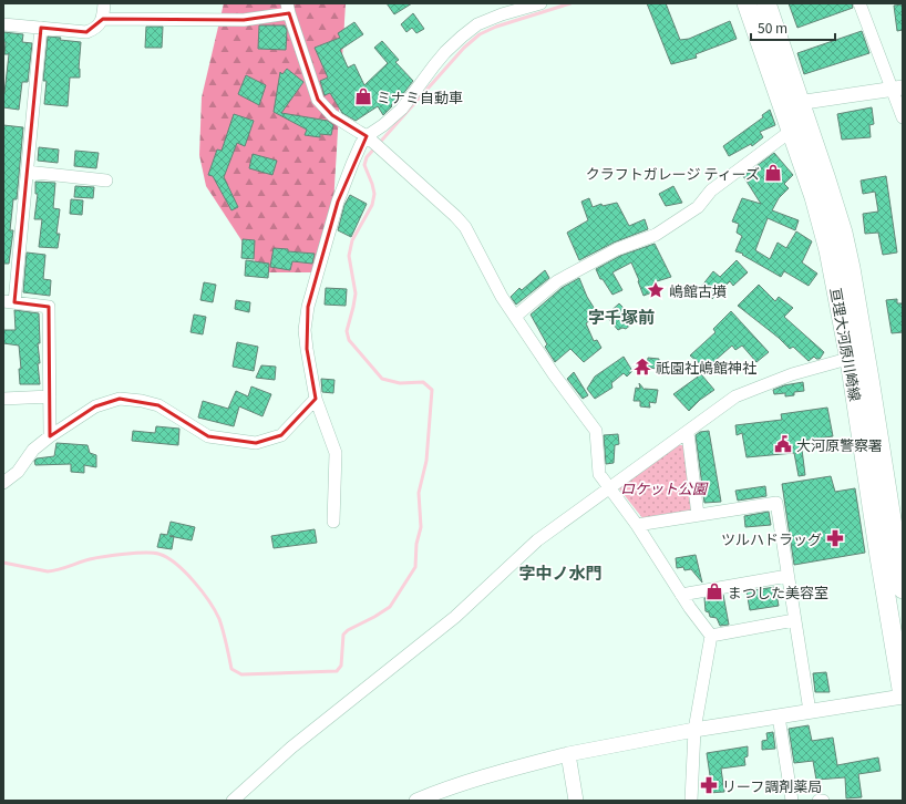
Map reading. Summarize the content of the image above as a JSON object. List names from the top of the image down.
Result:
{
  "streets": {
    "main road": ["亘理大河原川崎線"]
  },
  "districts": ["字千塚前", "字中ノ水門"],
  "parks": ["ロケット公園"],
  "places": {
    "shop": ["ミナミ自動車", "クラフトガレージ ティーズ", "まつした美容室"],
    "place": ["嶋館古墳"],
    "temple": ["祇園社嶋館神社"],
    "public building": ["大河原警察署"],
    "pharmacy": ["ツルハドラッグ", "リーフ調剤薬局"]
  },
  "scale_bar": "50 m"
}
